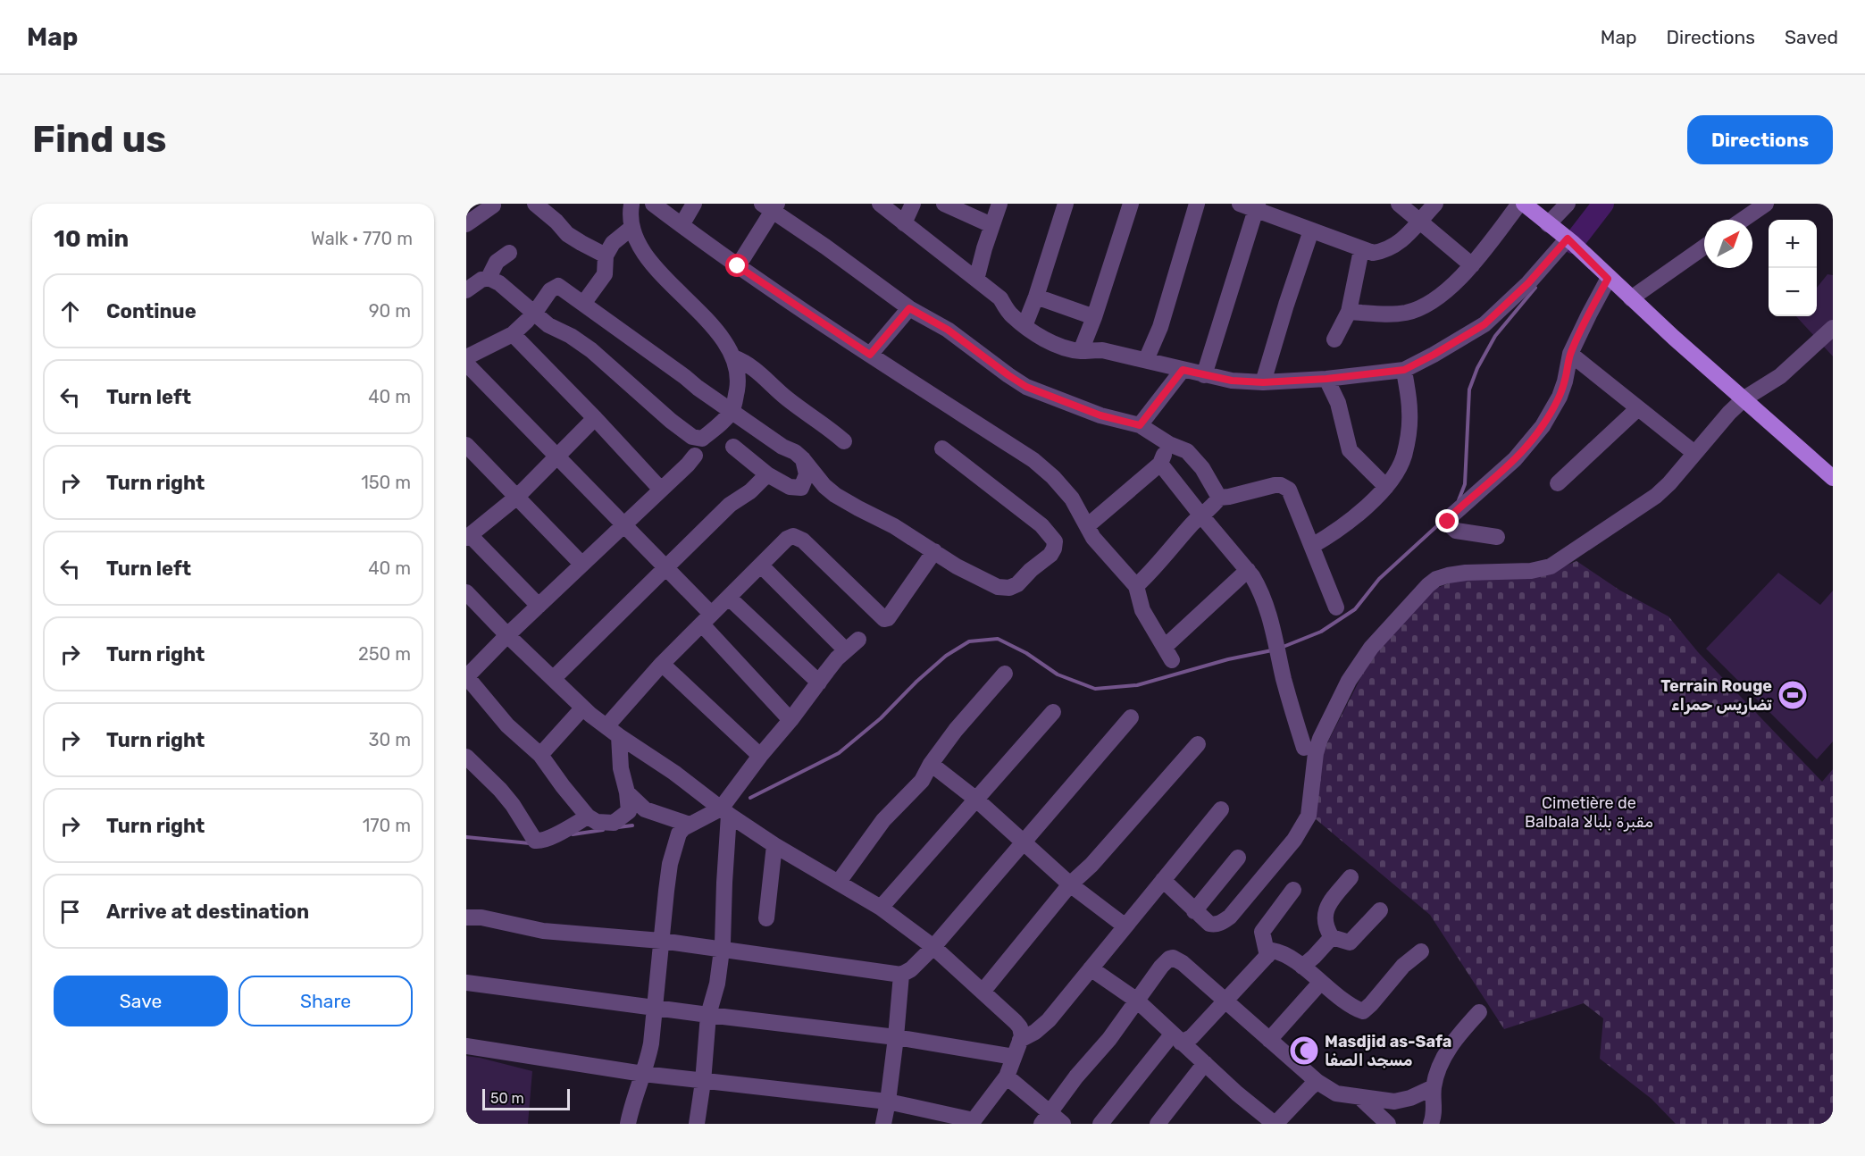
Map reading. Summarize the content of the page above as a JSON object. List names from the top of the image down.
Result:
{
  "parks": ["Cimetière de Balbala مقبرة بلبالا"],
  "places": {
    "sports": ["Terrain Rouge تضاريس حمراء"],
    "mosque": ["Masdjid as-Safa مسجد الصفا"]
  },
  "scale_bar": "50 m",
  "north": "top right",
  "page": {
    "header": "Map",
    "nav": ["Map", "Directions", "Saved"],
    "buttons": [
      "Directions",
      ["Save", "Share"]
    ],
    "title": "Find us",
    "heading": ["10 min", "Walk · 770 m"],
    "map_buttons": ["+", "−"],
    "list": [
      ["Continue", "90 m"],
      ["Turn left", "40 m"],
      ["Turn right", "150 m"],
      ["Turn left", "40 m"],
      ["Turn right", "250 m"],
      ["Turn right", "30 m"],
      ["Turn right", "170 m"],
      "Arrive at destination"
    ],
    "scale": "50 m"
  }
}
